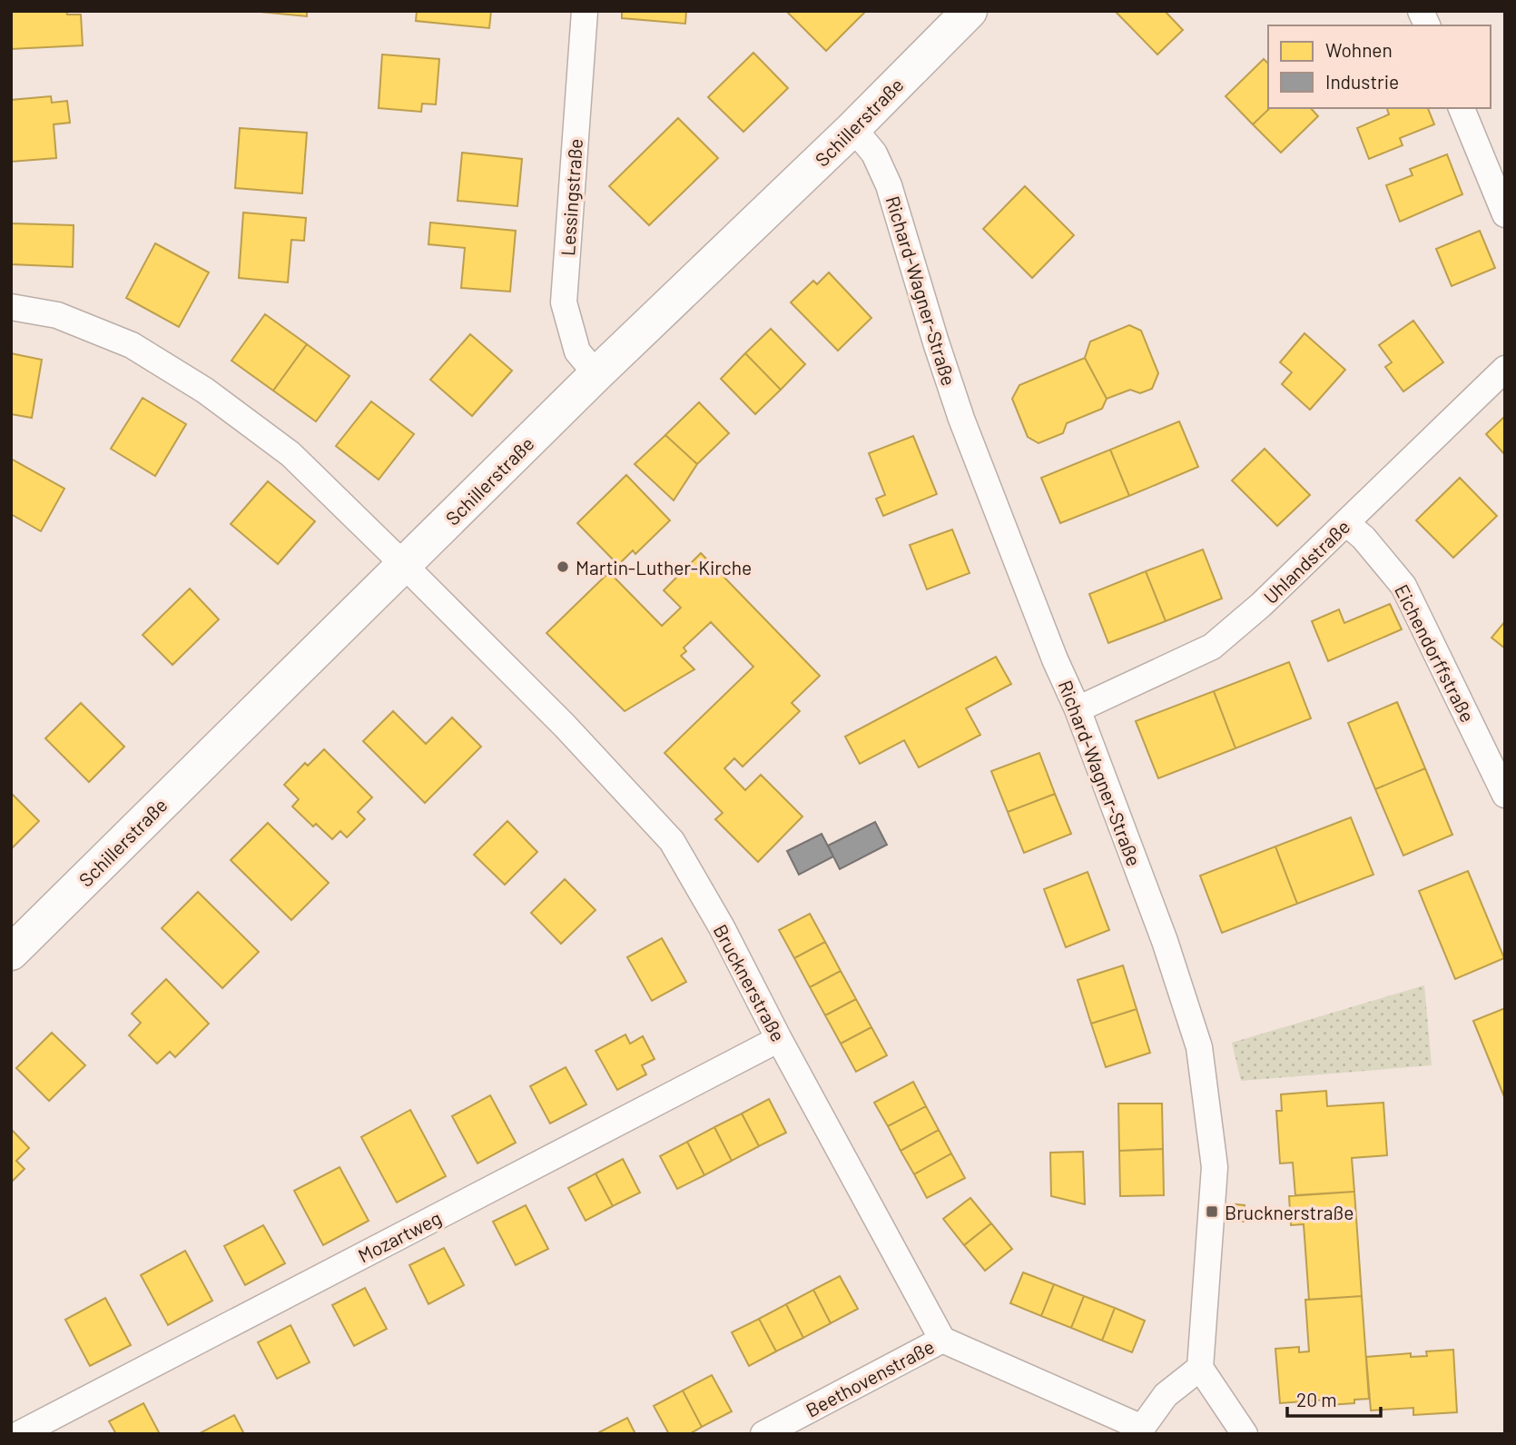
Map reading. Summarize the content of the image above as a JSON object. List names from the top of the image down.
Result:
{
  "streets": {
    "main road": ["Schillerstraße"],
    "street": [
      "Lessingstraße",
      "Richard-Wagner-Straße",
      "Uhlandstraße",
      "Eichendorffstraße",
      "Brucknerstraße",
      "Mozartweg",
      "Beethovenstraße"
    ]
  },
  "crossings": [
    ["Schillerstraße", "Lessingstraße"],
    ["Schillerstraße", "Richard-Wagner-Straße"],
    ["Schillerstraße", "Brucknerstraße"],
    ["Richard-Wagner-Straße", "Uhlandstraße"],
    ["Uhlandstraße", "Eichendorffstraße"],
    ["Brucknerstraße", "Mozartweg"],
    ["Brucknerstraße", "Beethovenstraße"]
  ],
  "places": {
    "other": ["Martin-Luther-Kirche"],
    "transit": ["Brucknerstraße"]
  },
  "legend": ["Wohnen", "Industrie"],
  "scale_bar": "20 m"
}
